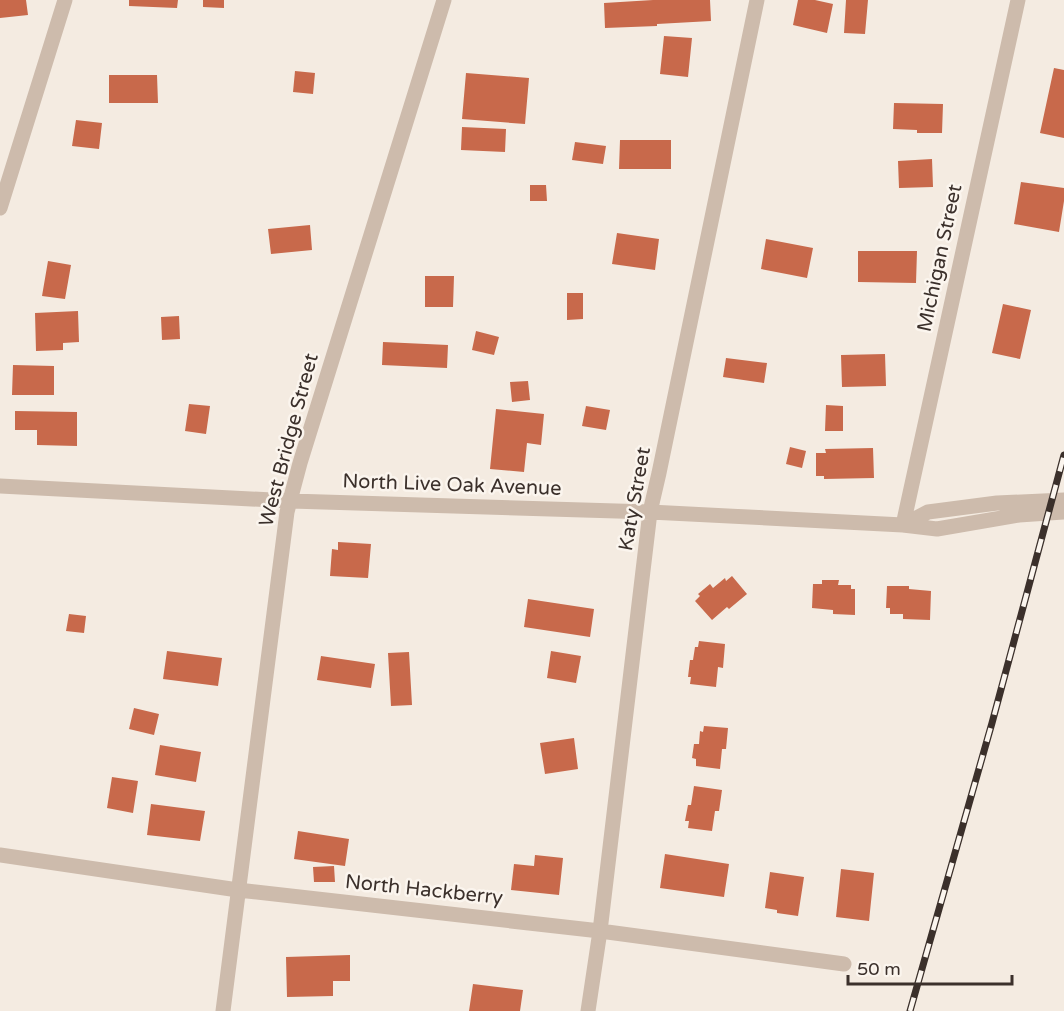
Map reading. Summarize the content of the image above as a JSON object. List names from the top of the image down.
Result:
{
  "streets": {
    "street": [
      "Michigan Street",
      "West Bridge Street",
      "North Live Oak Avenue",
      "Katy Street",
      "North Hackberry"
    ]
  },
  "crossings": [
    ["Michigan Street", "North Live Oak Avenue"],
    ["West Bridge Street", "North Live Oak Avenue"],
    ["West Bridge Street", "North Hackberry"],
    ["North Live Oak Avenue", "Katy Street"],
    ["Katy Street", "North Hackberry"]
  ],
  "scale_bar": "50 m"
}
